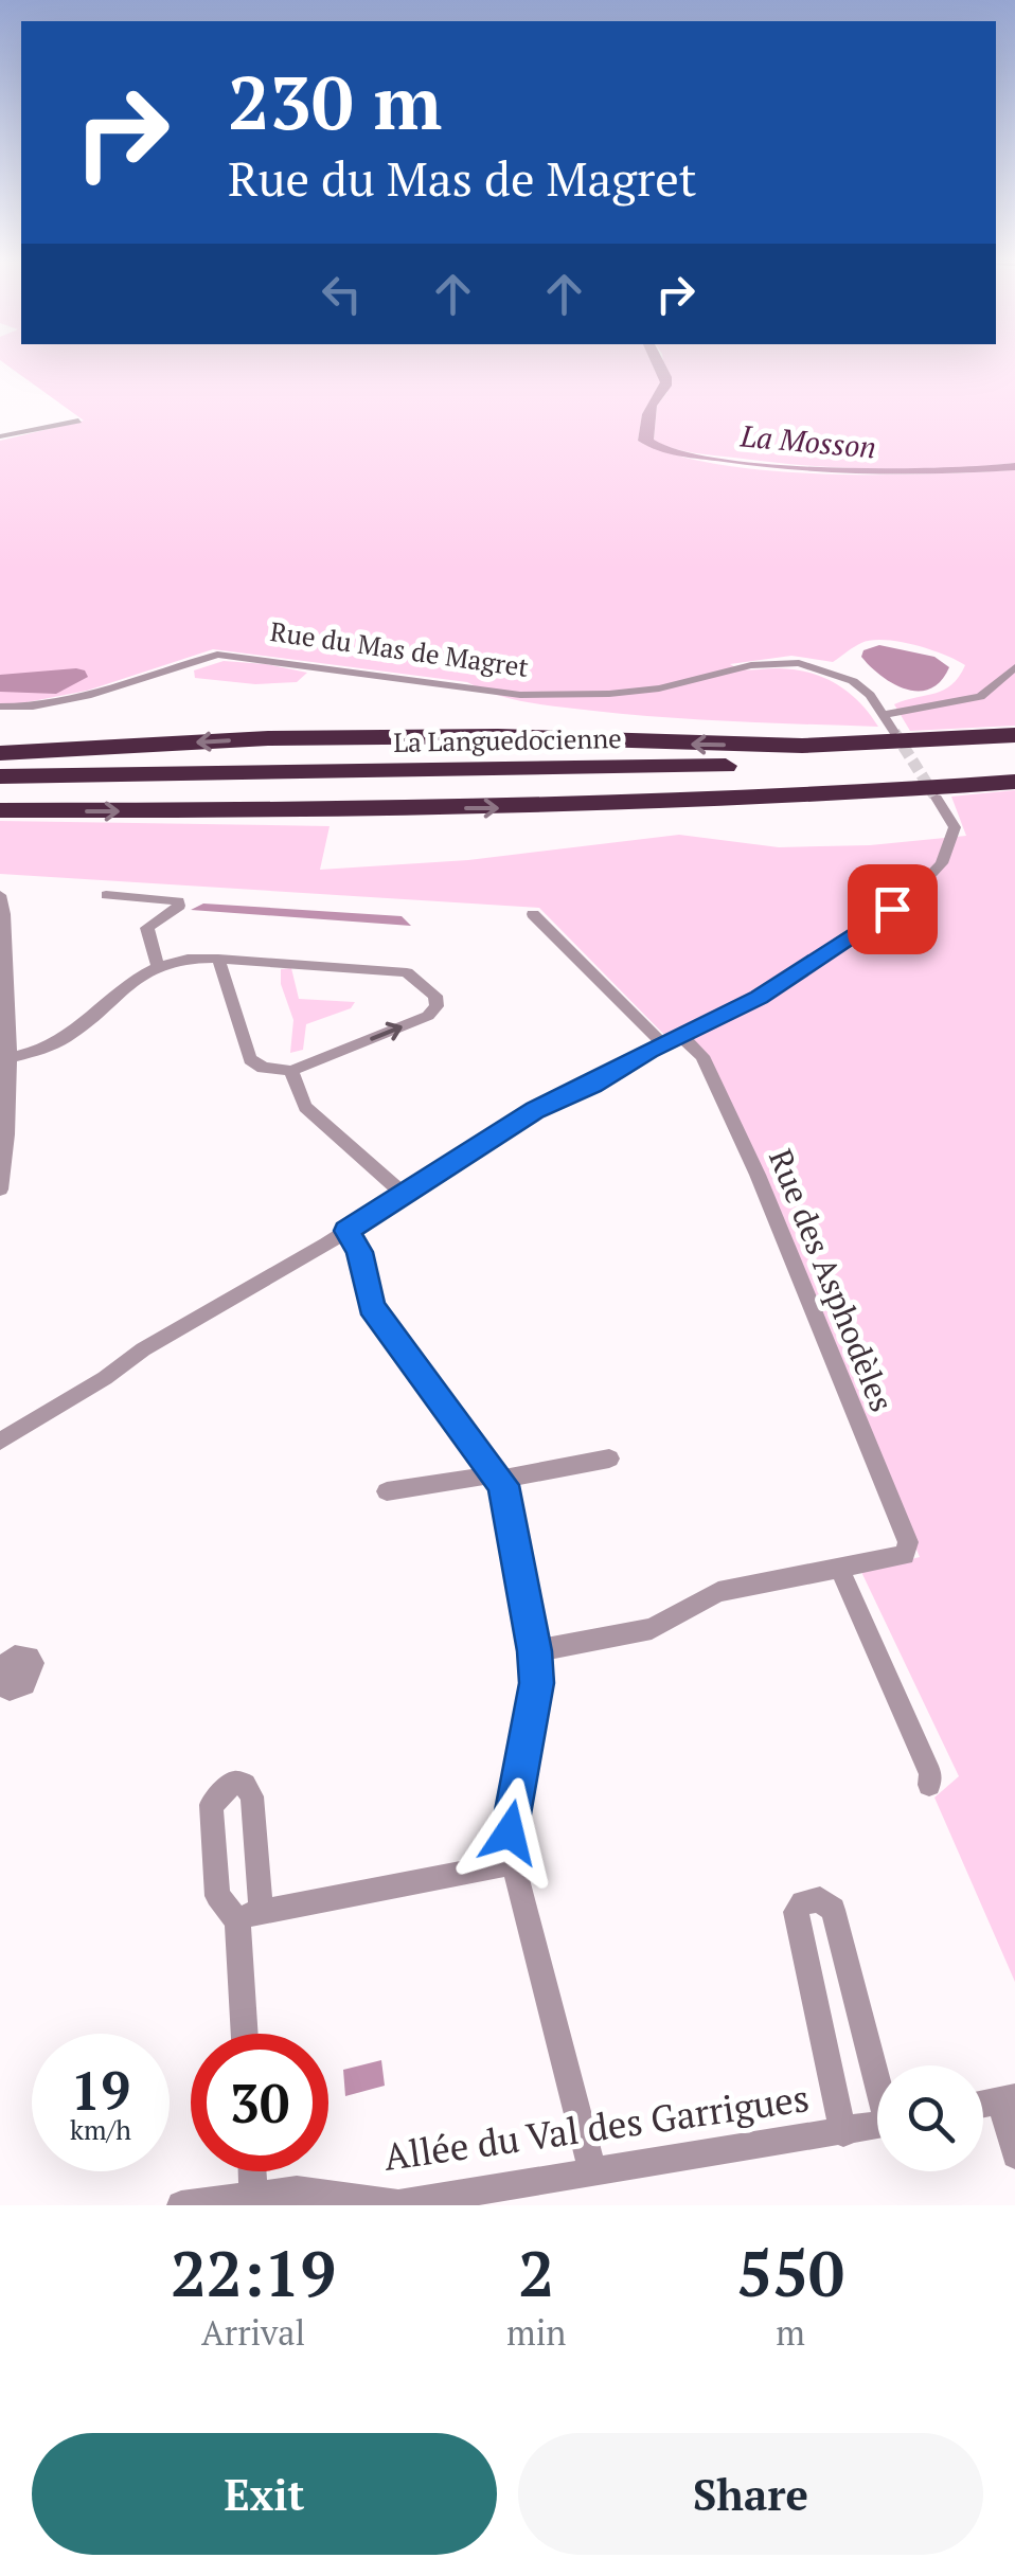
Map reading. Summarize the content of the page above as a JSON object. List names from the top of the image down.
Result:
{
  "streets": {
    "highway": ["La Languedocienne"],
    "street": ["Rue du Mas de Magret", "Rue des Asphodèles", "Allée du Val des Garrigues"]
  },
  "water": ["La Mosson"],
  "page": {
    "turn": ["230 m", "Rue du Mas de Magret"],
    "speed": "19 km/h",
    "limit": "30",
    "eta": [
      "22:19",
      "Arrival",
      "2",
      "min",
      "550",
      "m"
    ],
    "buttons": ["Exit", "Share"]
  }
}
